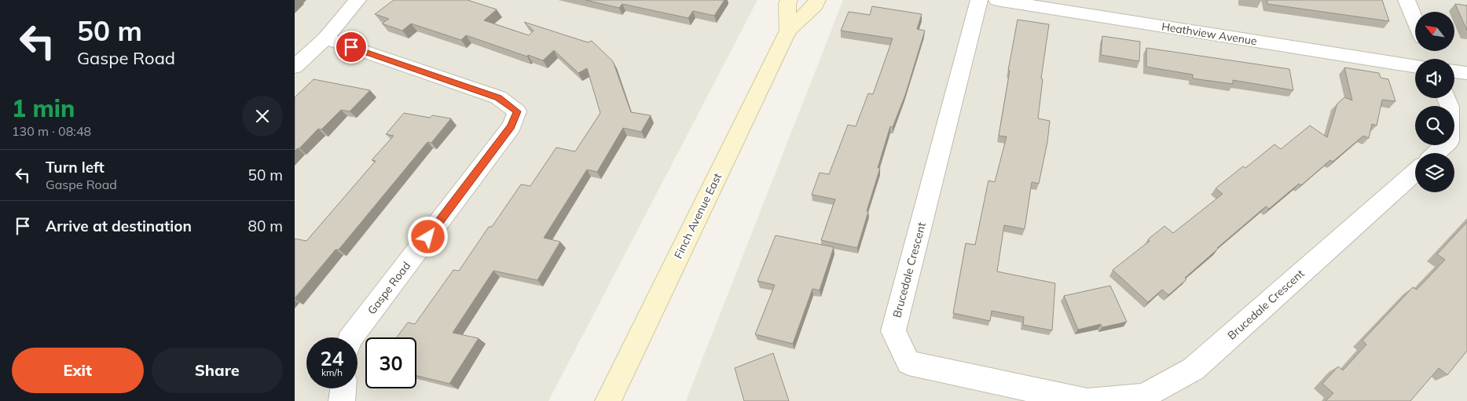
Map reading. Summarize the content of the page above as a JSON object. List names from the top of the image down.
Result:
{
  "streets": {
    "main road": ["Finch Avenue East"],
    "street": ["Heathview Avenue", "Brucedale Crescent", "Gaspe Road"]
  },
  "north": "top left",
  "page": {
    "turn": ["50 m", "Gaspe Road"],
    "heading": ["1 min", "130 m · 08:48"],
    "list": [
      {
        "name": "Turn left",
        "note": "Gaspe Road",
        "value": "50 m"
      },
      {
        "name": "Arrive at destination",
        "value": "80 m"
      }
    ],
    "speed": "24 km/h",
    "limit": "30",
    "buttons": ["Exit", "Share"]
  }
}
